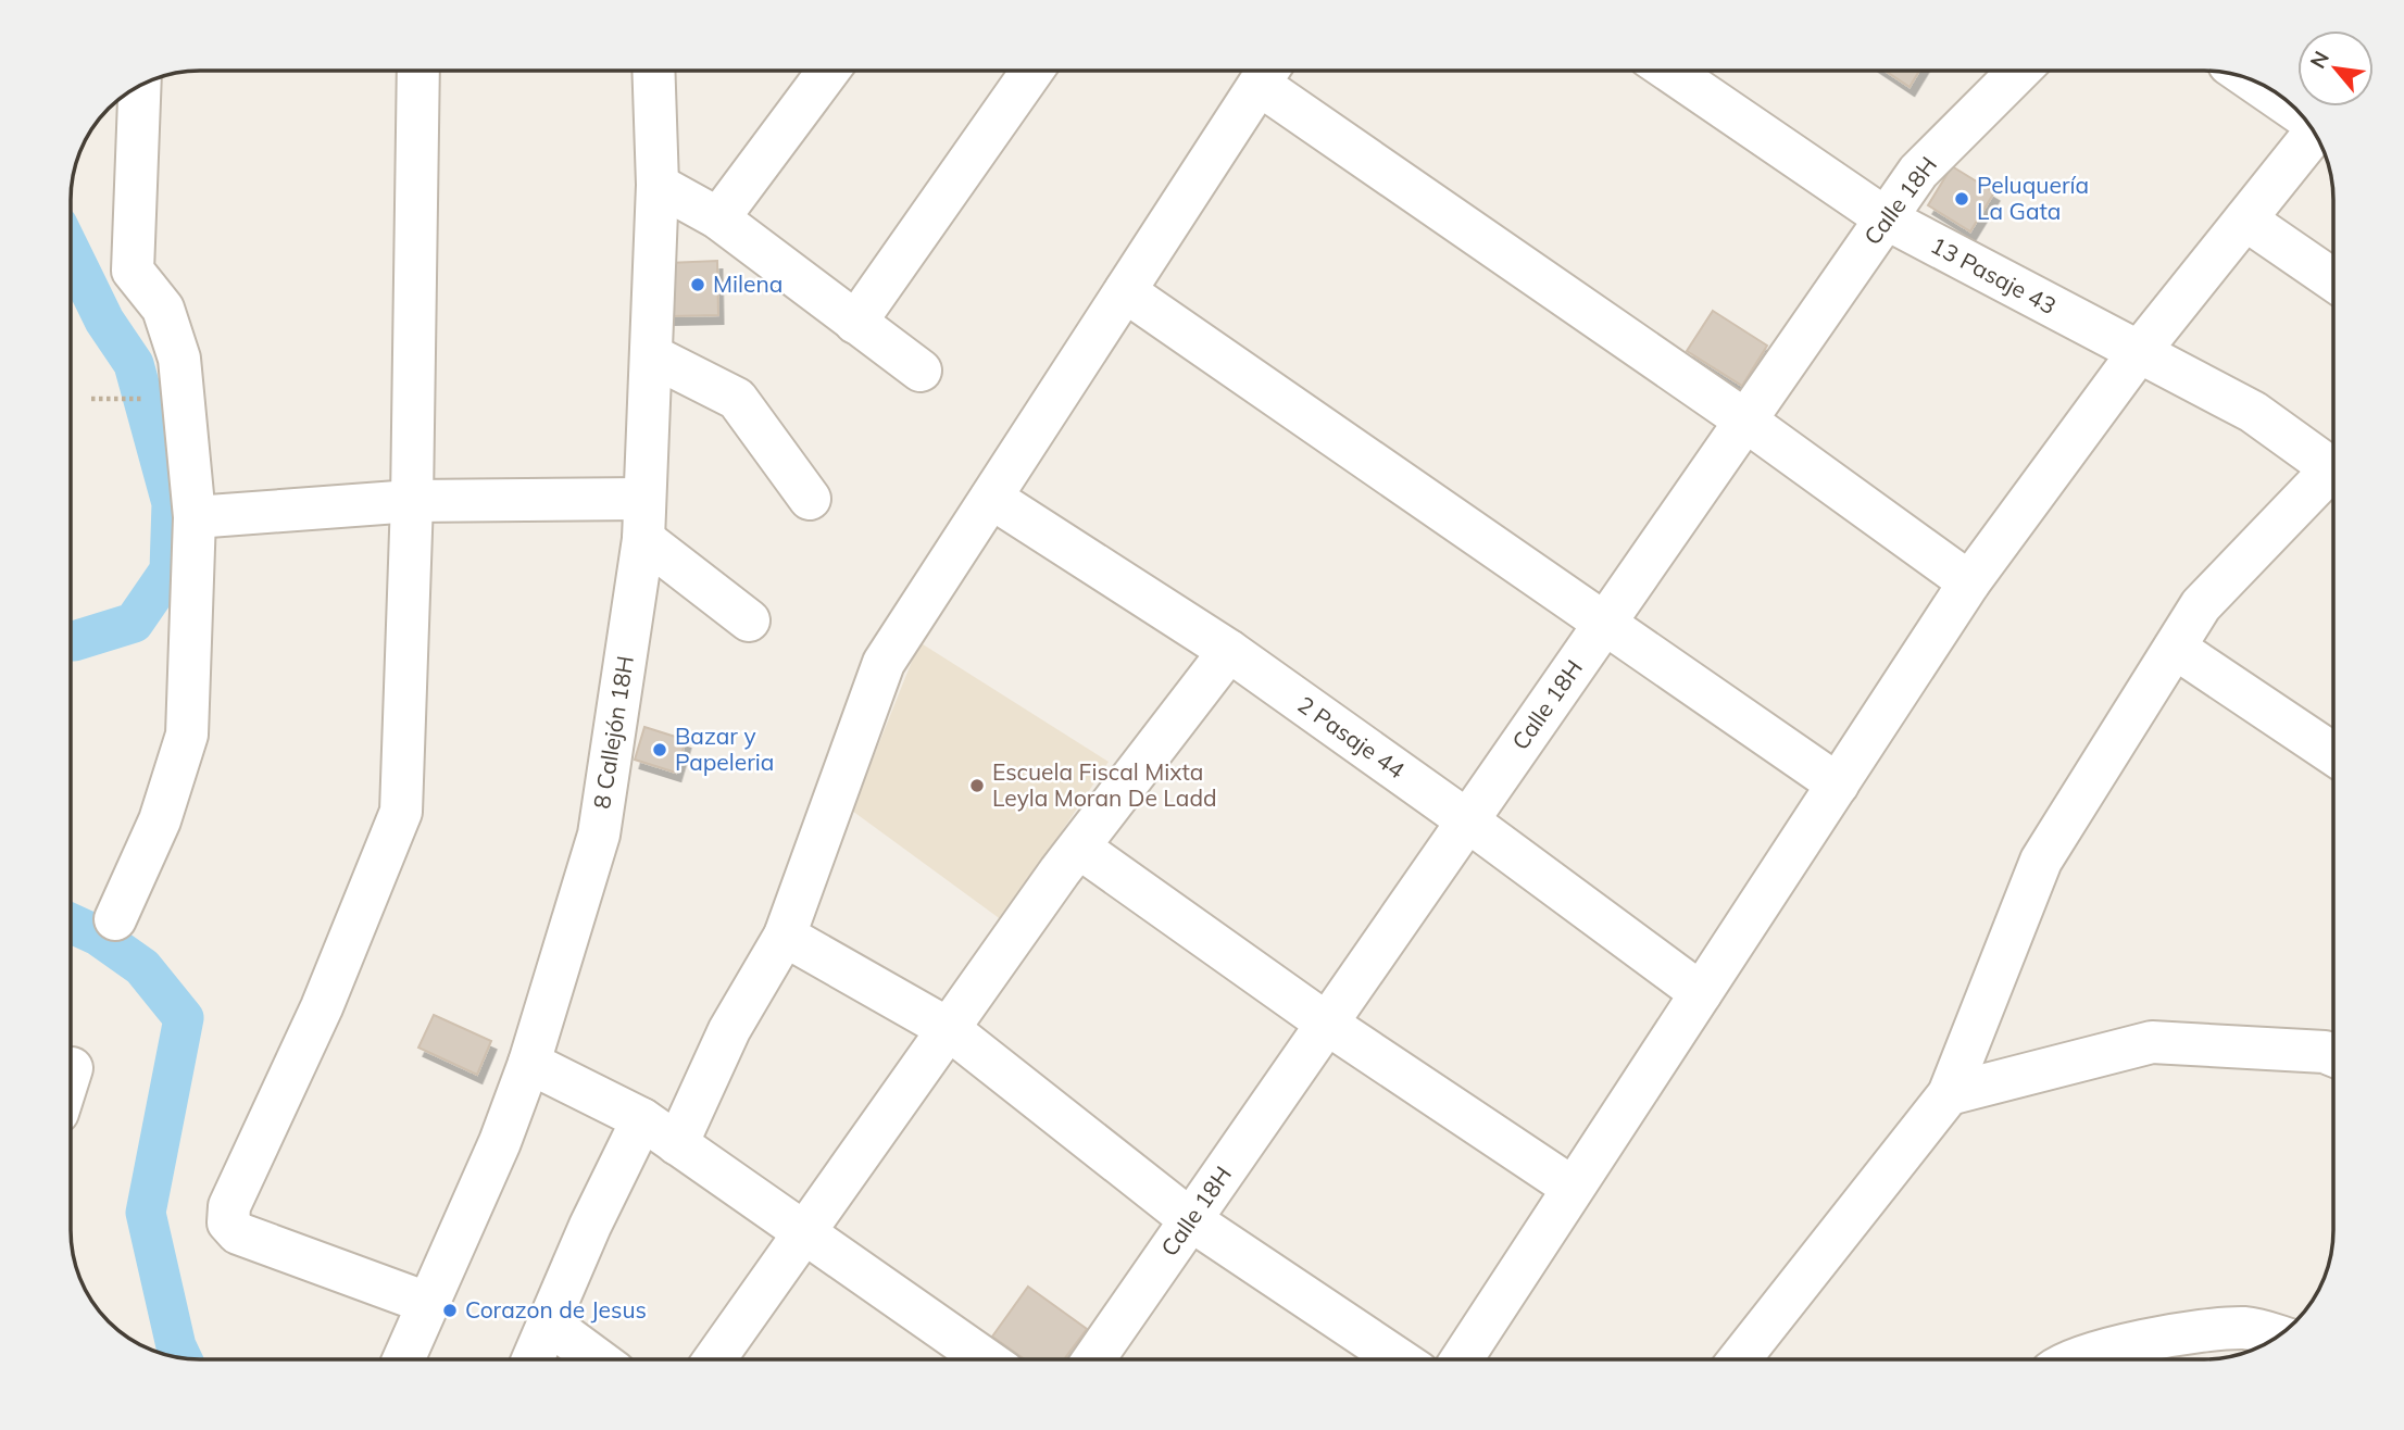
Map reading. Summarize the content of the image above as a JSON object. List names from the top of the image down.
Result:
{
  "streets": {
    "street": [
      "Calle 18H",
      "13 Pasaje 43",
      "8 Callejón 18H",
      "2 Pasaje 44"
    ]
  },
  "crossings": [
    ["Calle 18H", "13 Pasaje 43"],
    ["Calle 18H", "2 Pasaje 44"]
  ],
  "places": [
    "Peluquería La Gata",
    "Milena",
    "Bazar y Papeleria",
    "Escuela Fiscal Mixta Leyla Moran De Ladd",
    "Corazon de Jesus"
  ],
  "north": "top left"
}
